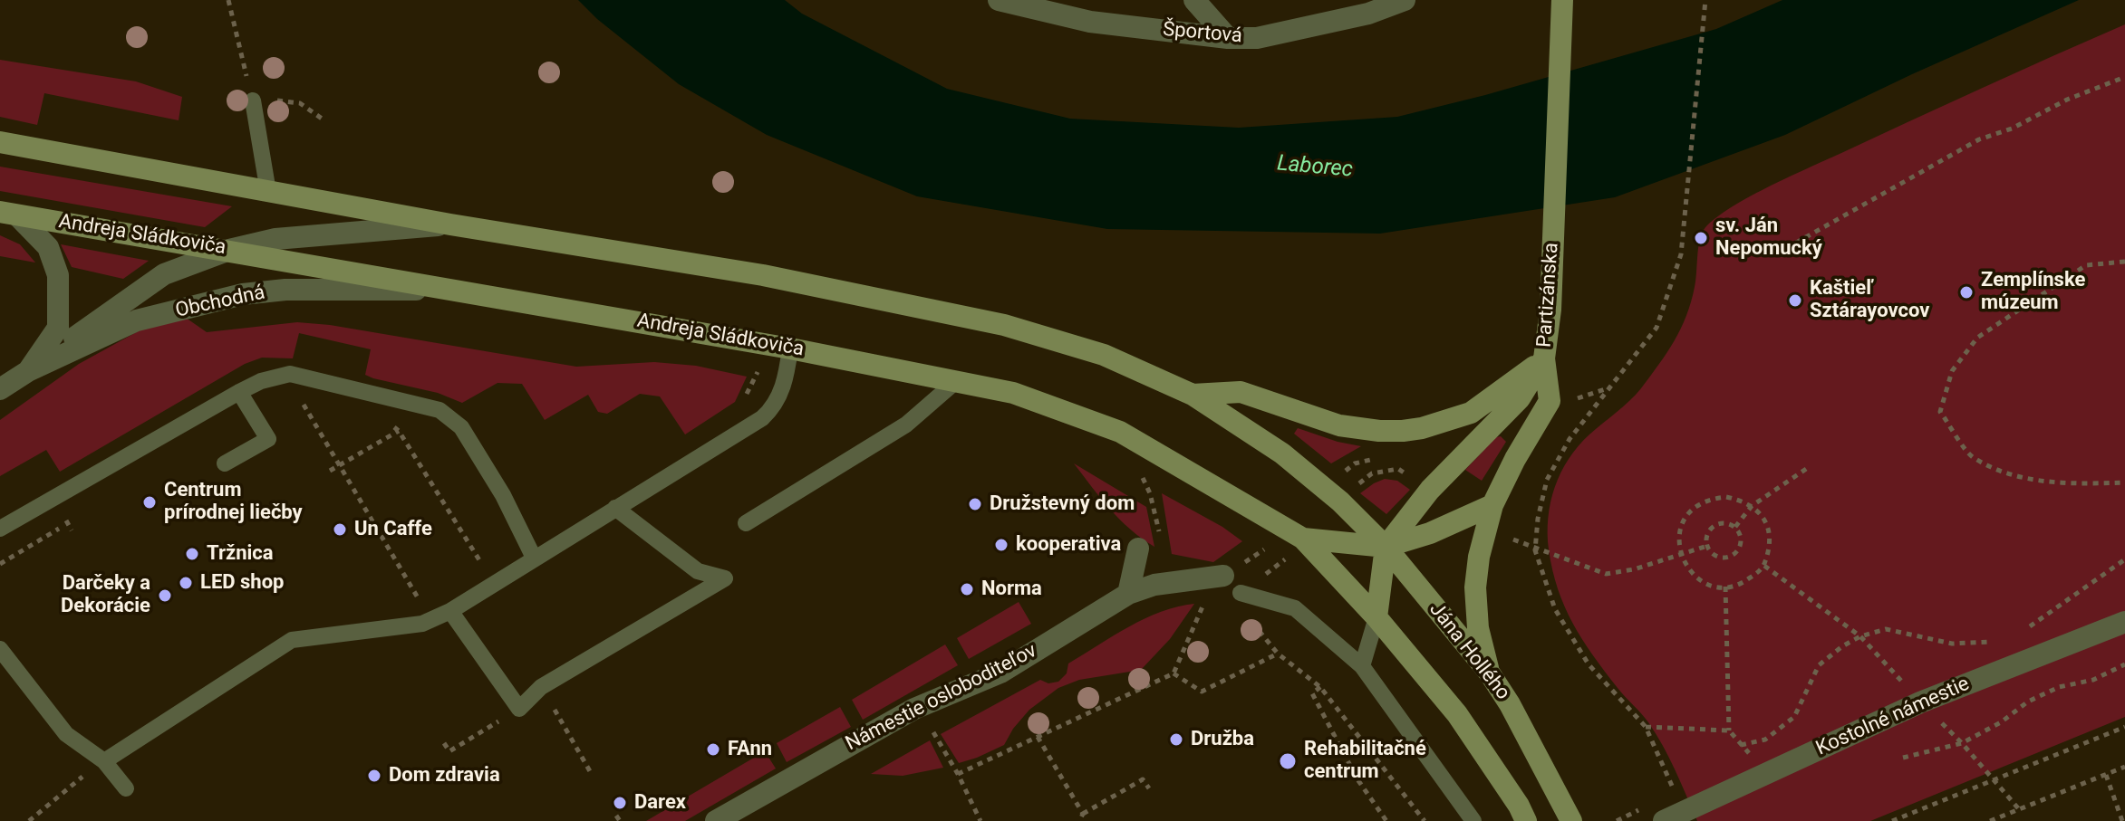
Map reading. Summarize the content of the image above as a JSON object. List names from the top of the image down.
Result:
{
  "streets": {
    "street": [
      "Športová",
      "Andreja Sládkoviča",
      "Partizánska",
      "Obchodná",
      "Jána Hollého",
      "Námestie osloboditeľov",
      "Kostolné námestie"
    ]
  },
  "crossings": [
    ["Andreja Sládkoviča", "Obchodná"],
    ["Partizánska", "Jána Hollého"]
  ],
  "water": ["Laborec"],
  "places": [
    "sv. Ján Nepomucký",
    "Zemplínske múzeum",
    "Kaštieľ Sztárayovcov",
    "Centrum prírodnej liečby",
    "Družstevný dom",
    "Un Caffe",
    "kooperativa",
    "Tržnica",
    "LED shop",
    "Norma",
    "Darčeky a Dekorácie",
    "Družba",
    "FAnn",
    "Rehabilitačné centrum",
    "Dom zdravia",
    "Darex"
  ]
}
